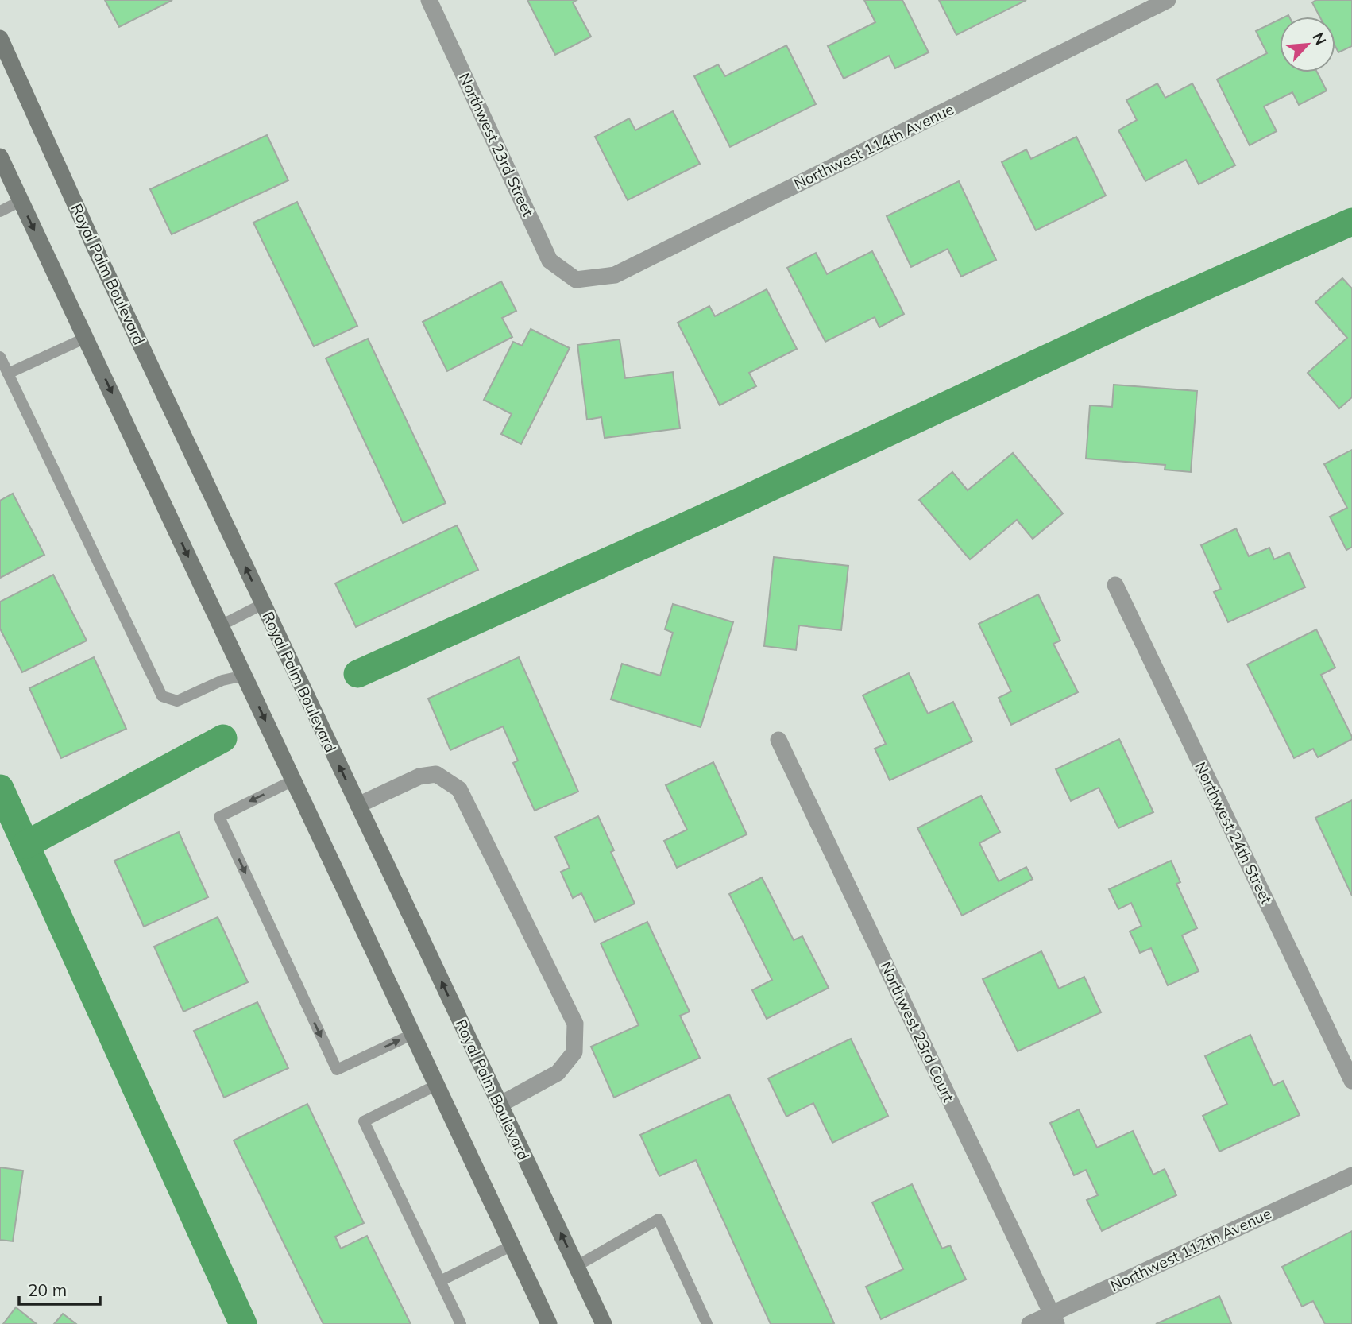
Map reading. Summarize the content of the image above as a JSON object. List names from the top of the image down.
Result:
{
  "streets": {
    "main road": ["Royal Palm Boulevard"],
    "street": [
      "Northwest 23rd Street",
      "Northwest 114th Avenue",
      "Northwest 24th Street",
      "Northwest 23rd Court",
      "Northwest 112th Avenue"
    ]
  },
  "crossings": [
    ["Northwest 23rd Street", "Northwest 114th Avenue"],
    ["Northwest 23rd Court", "Northwest 112th Avenue"]
  ],
  "scale_bar": "20 m",
  "north": "top right"
}
